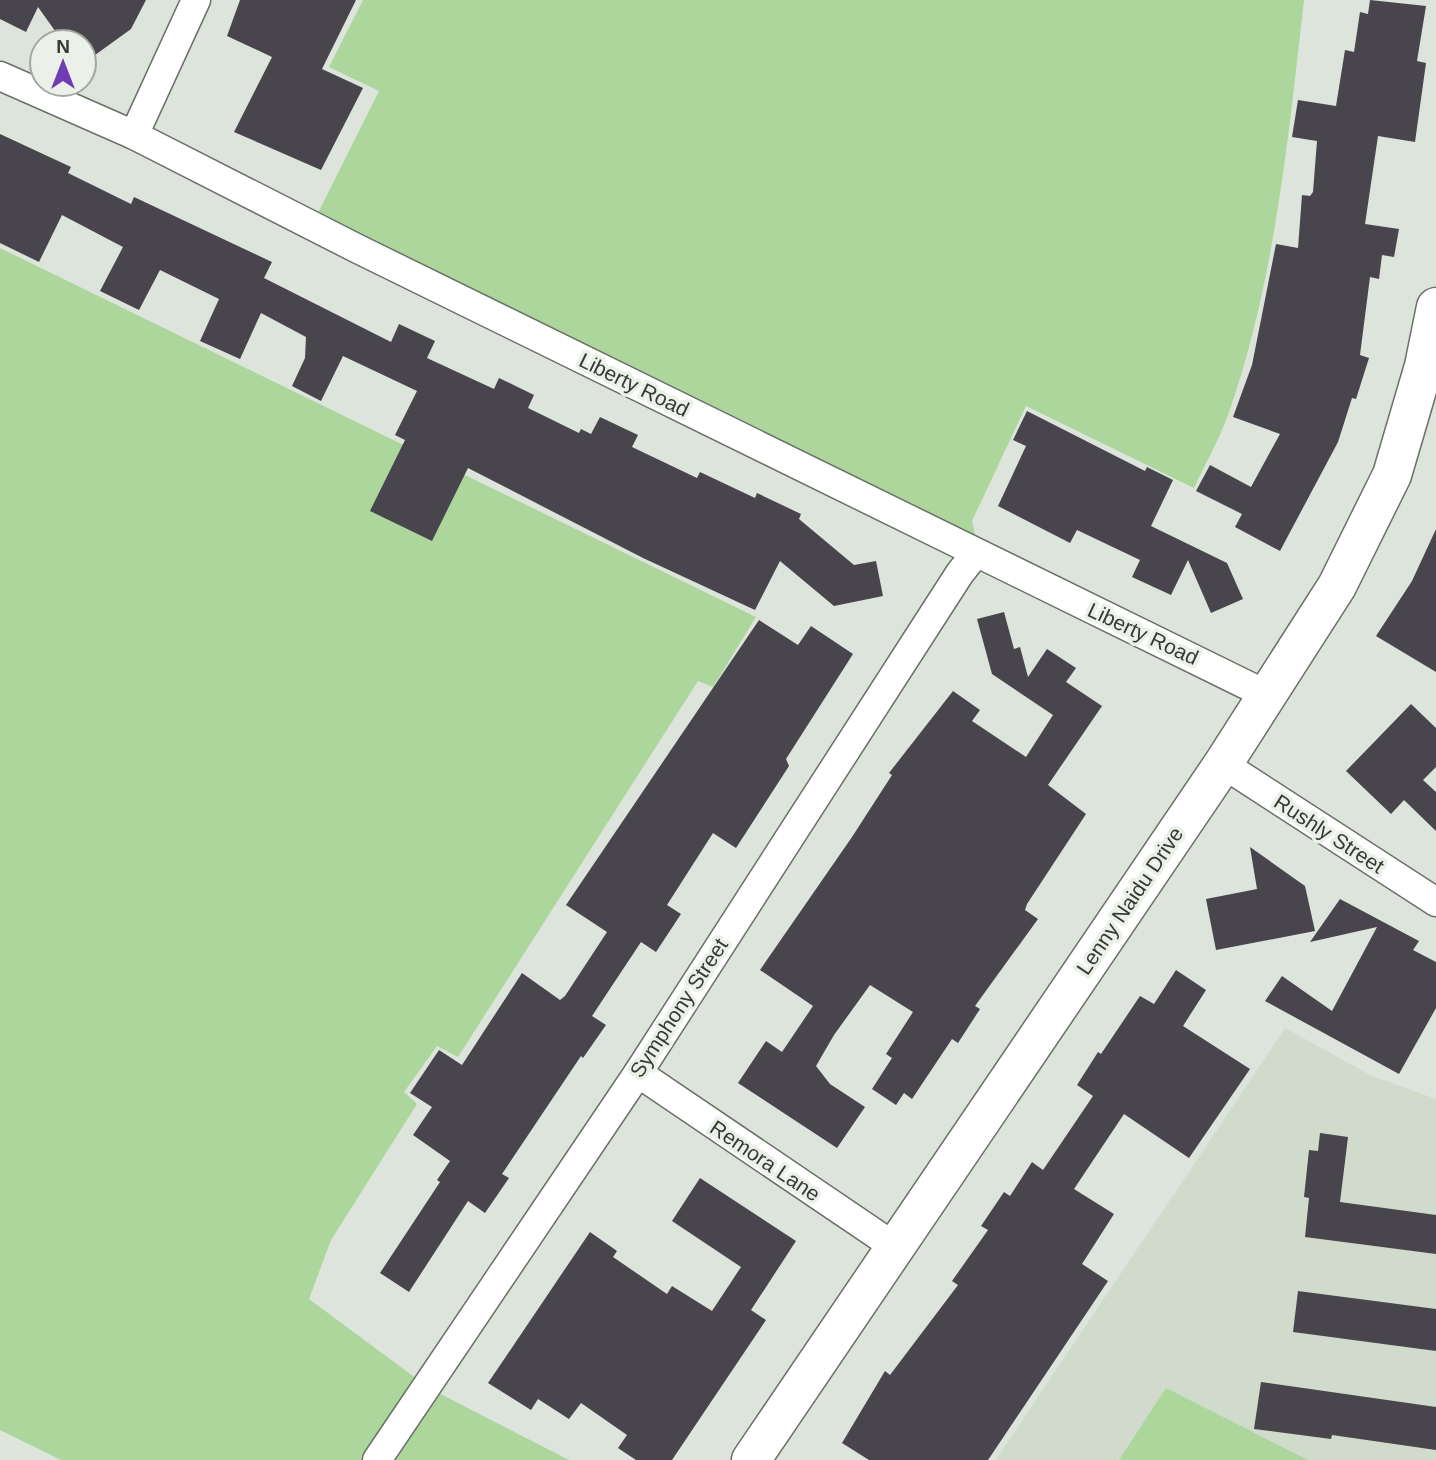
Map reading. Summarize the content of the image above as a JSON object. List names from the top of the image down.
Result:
{
  "streets": {
    "street": [
      "Liberty Road",
      "Rushly Street",
      "Lenny Naidu Drive",
      "Symphony Street",
      "Remora Lane"
    ]
  },
  "crossings": [
    ["Liberty Road", "Lenny Naidu Drive"],
    ["Liberty Road", "Symphony Street"],
    ["Rushly Street", "Lenny Naidu Drive"],
    ["Lenny Naidu Drive", "Remora Lane"],
    ["Symphony Street", "Remora Lane"]
  ],
  "north": "top"
}
